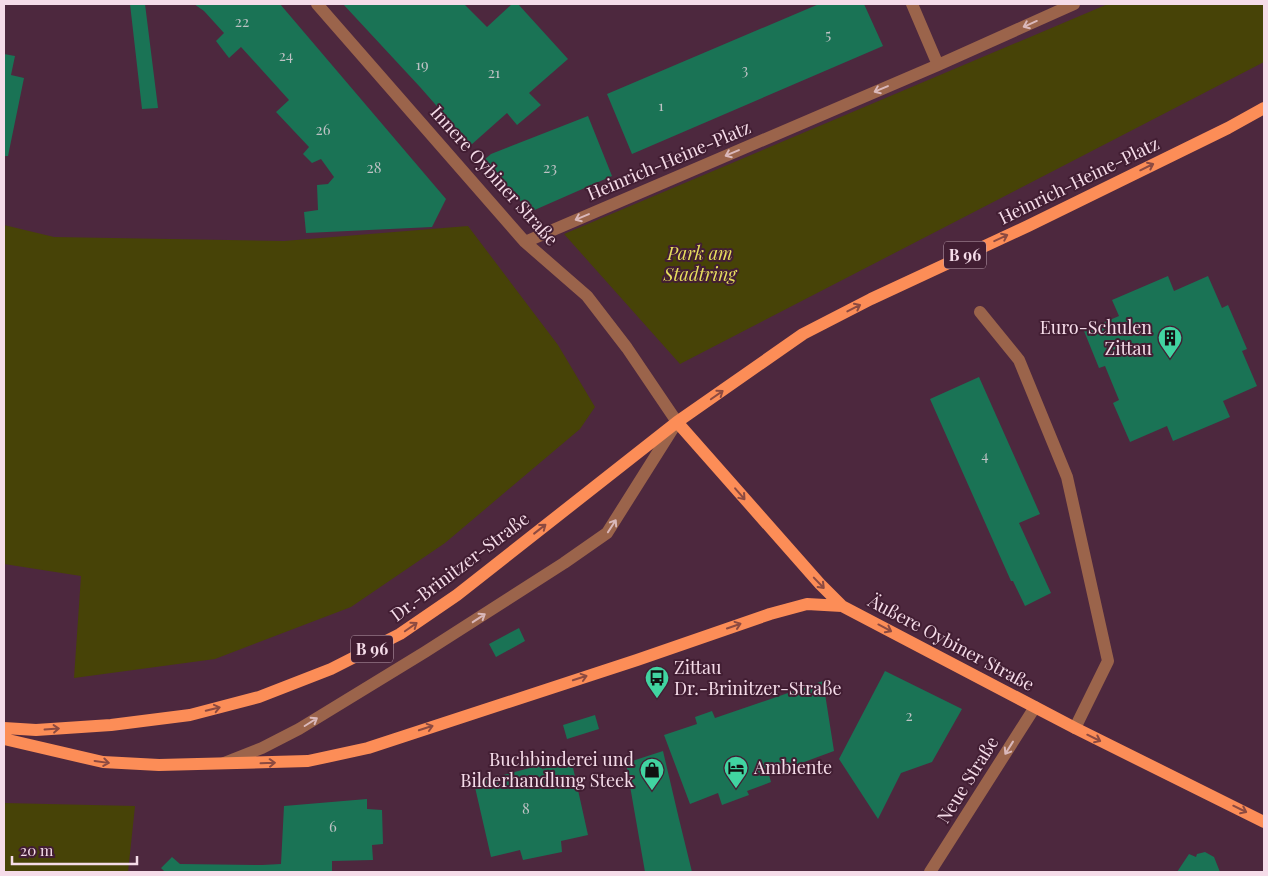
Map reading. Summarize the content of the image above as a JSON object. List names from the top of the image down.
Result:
{
  "streets": {
    "main road": [
      "Heinrich-Heine-Platz",
      "B 96",
      "Dr.-Brinitzer-Straße",
      "Äußere Oybiner Straße"
    ],
    "street": ["Innere Oybiner Straße", "Neue Straße"]
  },
  "crossings": [
    ["Heinrich-Heine-Platz", "Innere Oybiner Straße"],
    ["Heinrich-Heine-Platz", "Dr.-Brinitzer-Straße"],
    ["Heinrich-Heine-Platz", "Äußere Oybiner Straße"],
    ["Innere Oybiner Straße", "Dr.-Brinitzer-Straße"],
    ["Innere Oybiner Straße", "Äußere Oybiner Straße"],
    ["Dr.-Brinitzer-Straße", "Äußere Oybiner Straße"],
    ["Äußere Oybiner Straße", "Neue Straße"]
  ],
  "one_way": ["Äußere Oybiner Straße", "Neue Straße"],
  "parks": ["Park am Stadtring"],
  "places": {
    "building": ["Euro-Schulen Zittau"],
    "bus stop": ["Zittau Dr.-Brinitzer-Straße"],
    "hotel": ["Ambiente"],
    "shop": ["Buchbinderei und Bilderhandlung Steek"]
  },
  "house_numbers": [
    "22",
    "5",
    "24",
    "19",
    "3",
    "21",
    "1",
    "26",
    "28",
    "23",
    "4",
    "2",
    "8",
    "6"
  ],
  "scale_bar": "20 m"
}
